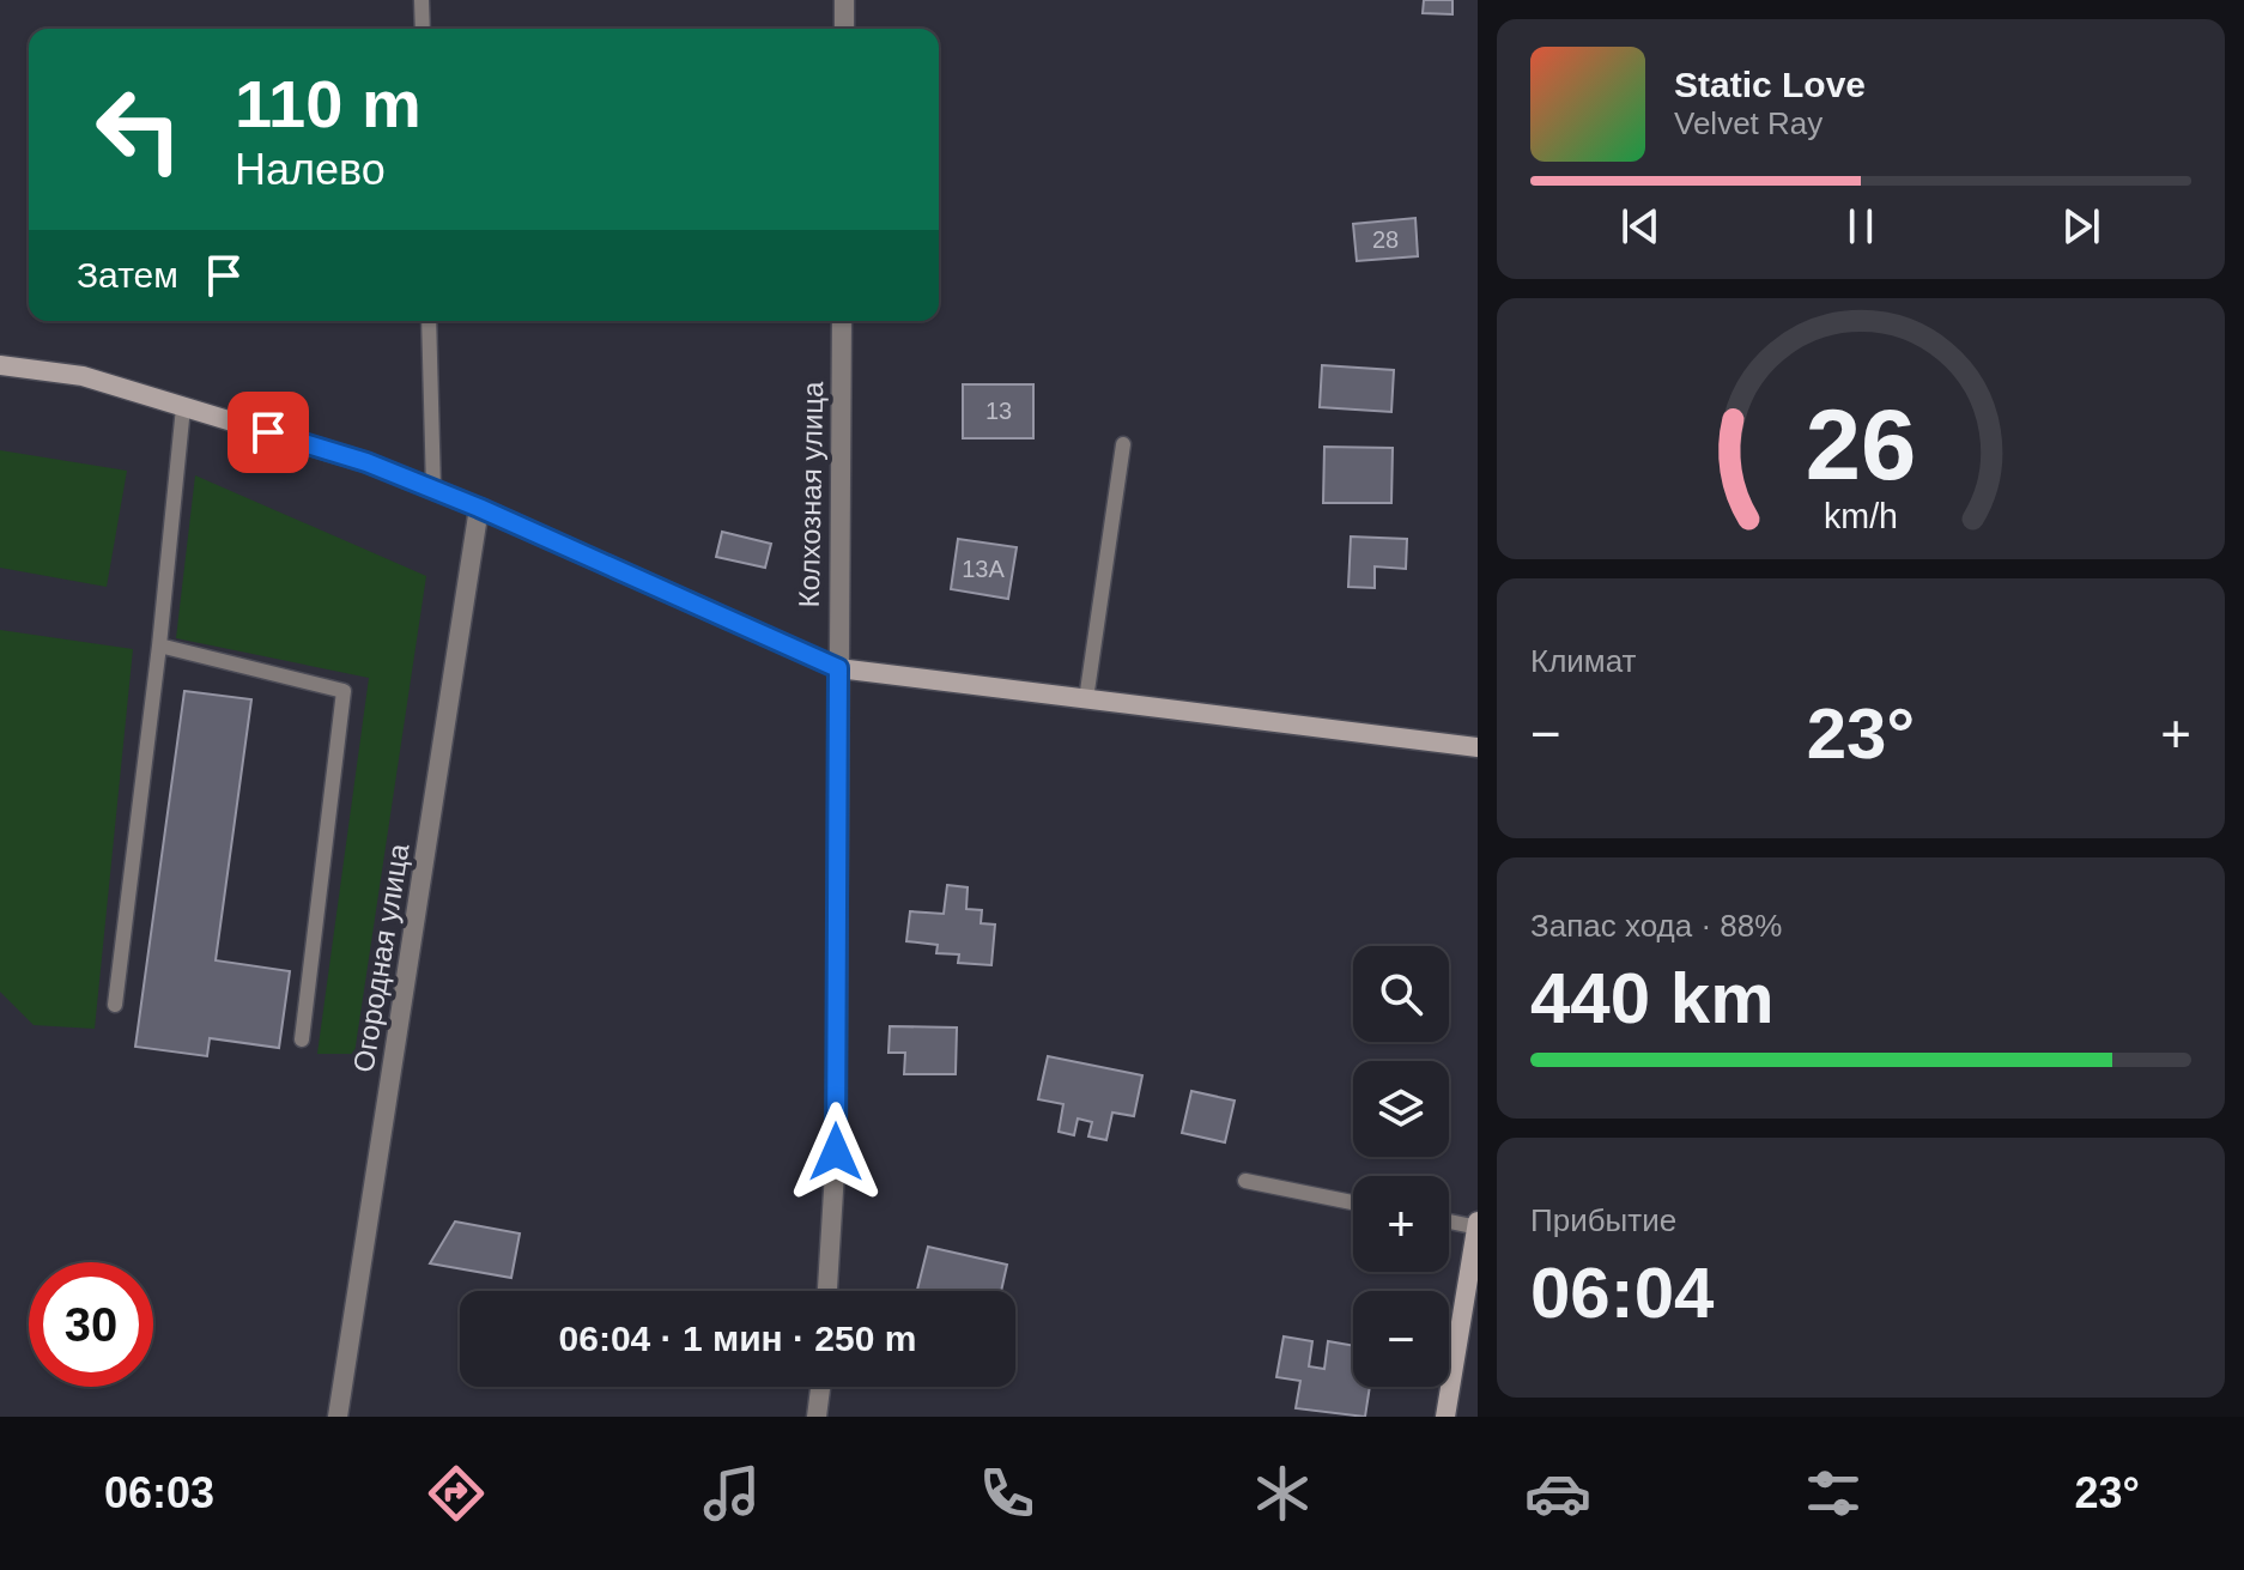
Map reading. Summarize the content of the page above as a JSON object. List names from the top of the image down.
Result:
{
  "streets": {
    "street": ["Колхозная улица", "Огородная улица"]
  },
  "house_numbers": ["28", "13", "13А"],
  "page": {
    "turn": ["110 m", "Налево"],
    "song": ["Static Love", "Velvet Ray"],
    "then": "Затем",
    "tile": [
      "Климат",
      ["Запас хода · 88%", "440 km"],
      ["Прибытие", "06:04"]
    ],
    "heat": ["−", "23°", "+"],
    "map_buttons": ["+", "−"],
    "limit": "30",
    "trip": "06:04 · 1 мин · 250 m",
    "tabs": ["06:03", "23°"],
    "gauge": ["26", "km/h"]
  }
}
